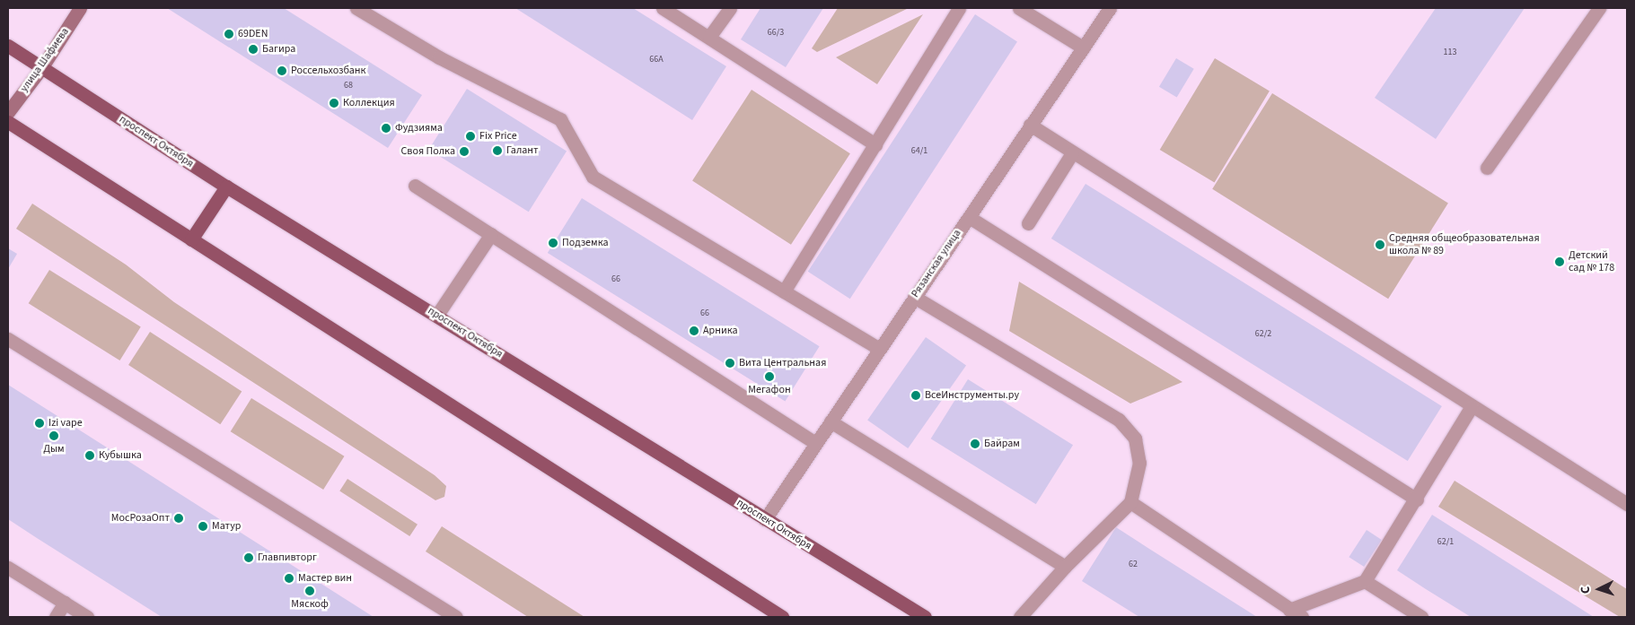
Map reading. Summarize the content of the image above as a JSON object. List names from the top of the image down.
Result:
{
  "streets": {
    "main road": ["проспект Октября"],
    "street": ["улица Шафиева", "Рязанская улица"]
  },
  "crossings": [
    ["улица Шафиева", "проспект Октября"],
    ["проспект Октября", "Рязанская улица"]
  ],
  "places": [
    "69DEN",
    "Багира",
    "Россельхозбанк",
    "Коллекция",
    "Фудзияма",
    "Fix Price",
    "Галант",
    "Своя Полка",
    "Подземка",
    "Средняя общеобразовательная школа № 89",
    "Детский сад № 178",
    "Арника",
    "Вита Центральная",
    "Мегафон",
    "ВсеИнструменты.ру",
    "Izi vape",
    "Дым",
    "Байрам",
    "Кубышка",
    "МосРозаОпт",
    "Матур",
    "Главпивторг",
    "Мастер вин",
    "Мяскоф"
  ],
  "house_numbers": [
    "66/3",
    "113",
    "66А",
    "68",
    "64/1",
    "66",
    "66",
    "62/2",
    "62/1",
    "62"
  ],
  "north": "left"
}
